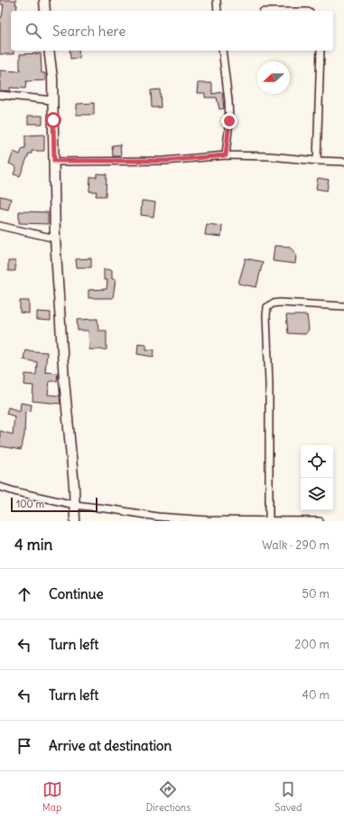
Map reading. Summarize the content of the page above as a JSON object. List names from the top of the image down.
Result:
{
  "scale_bar": "100 m",
  "north": "left",
  "page": {
    "search": "Search here",
    "scale": "100 m",
    "heading": ["4 min", "Walk · 290 m"],
    "list": [
      ["Continue", "50 m"],
      ["Turn left", "200 m"],
      ["Turn left", "40 m"],
      "Arrive at destination"
    ],
    "nav": ["Map", "Directions", "Saved"]
  }
}
